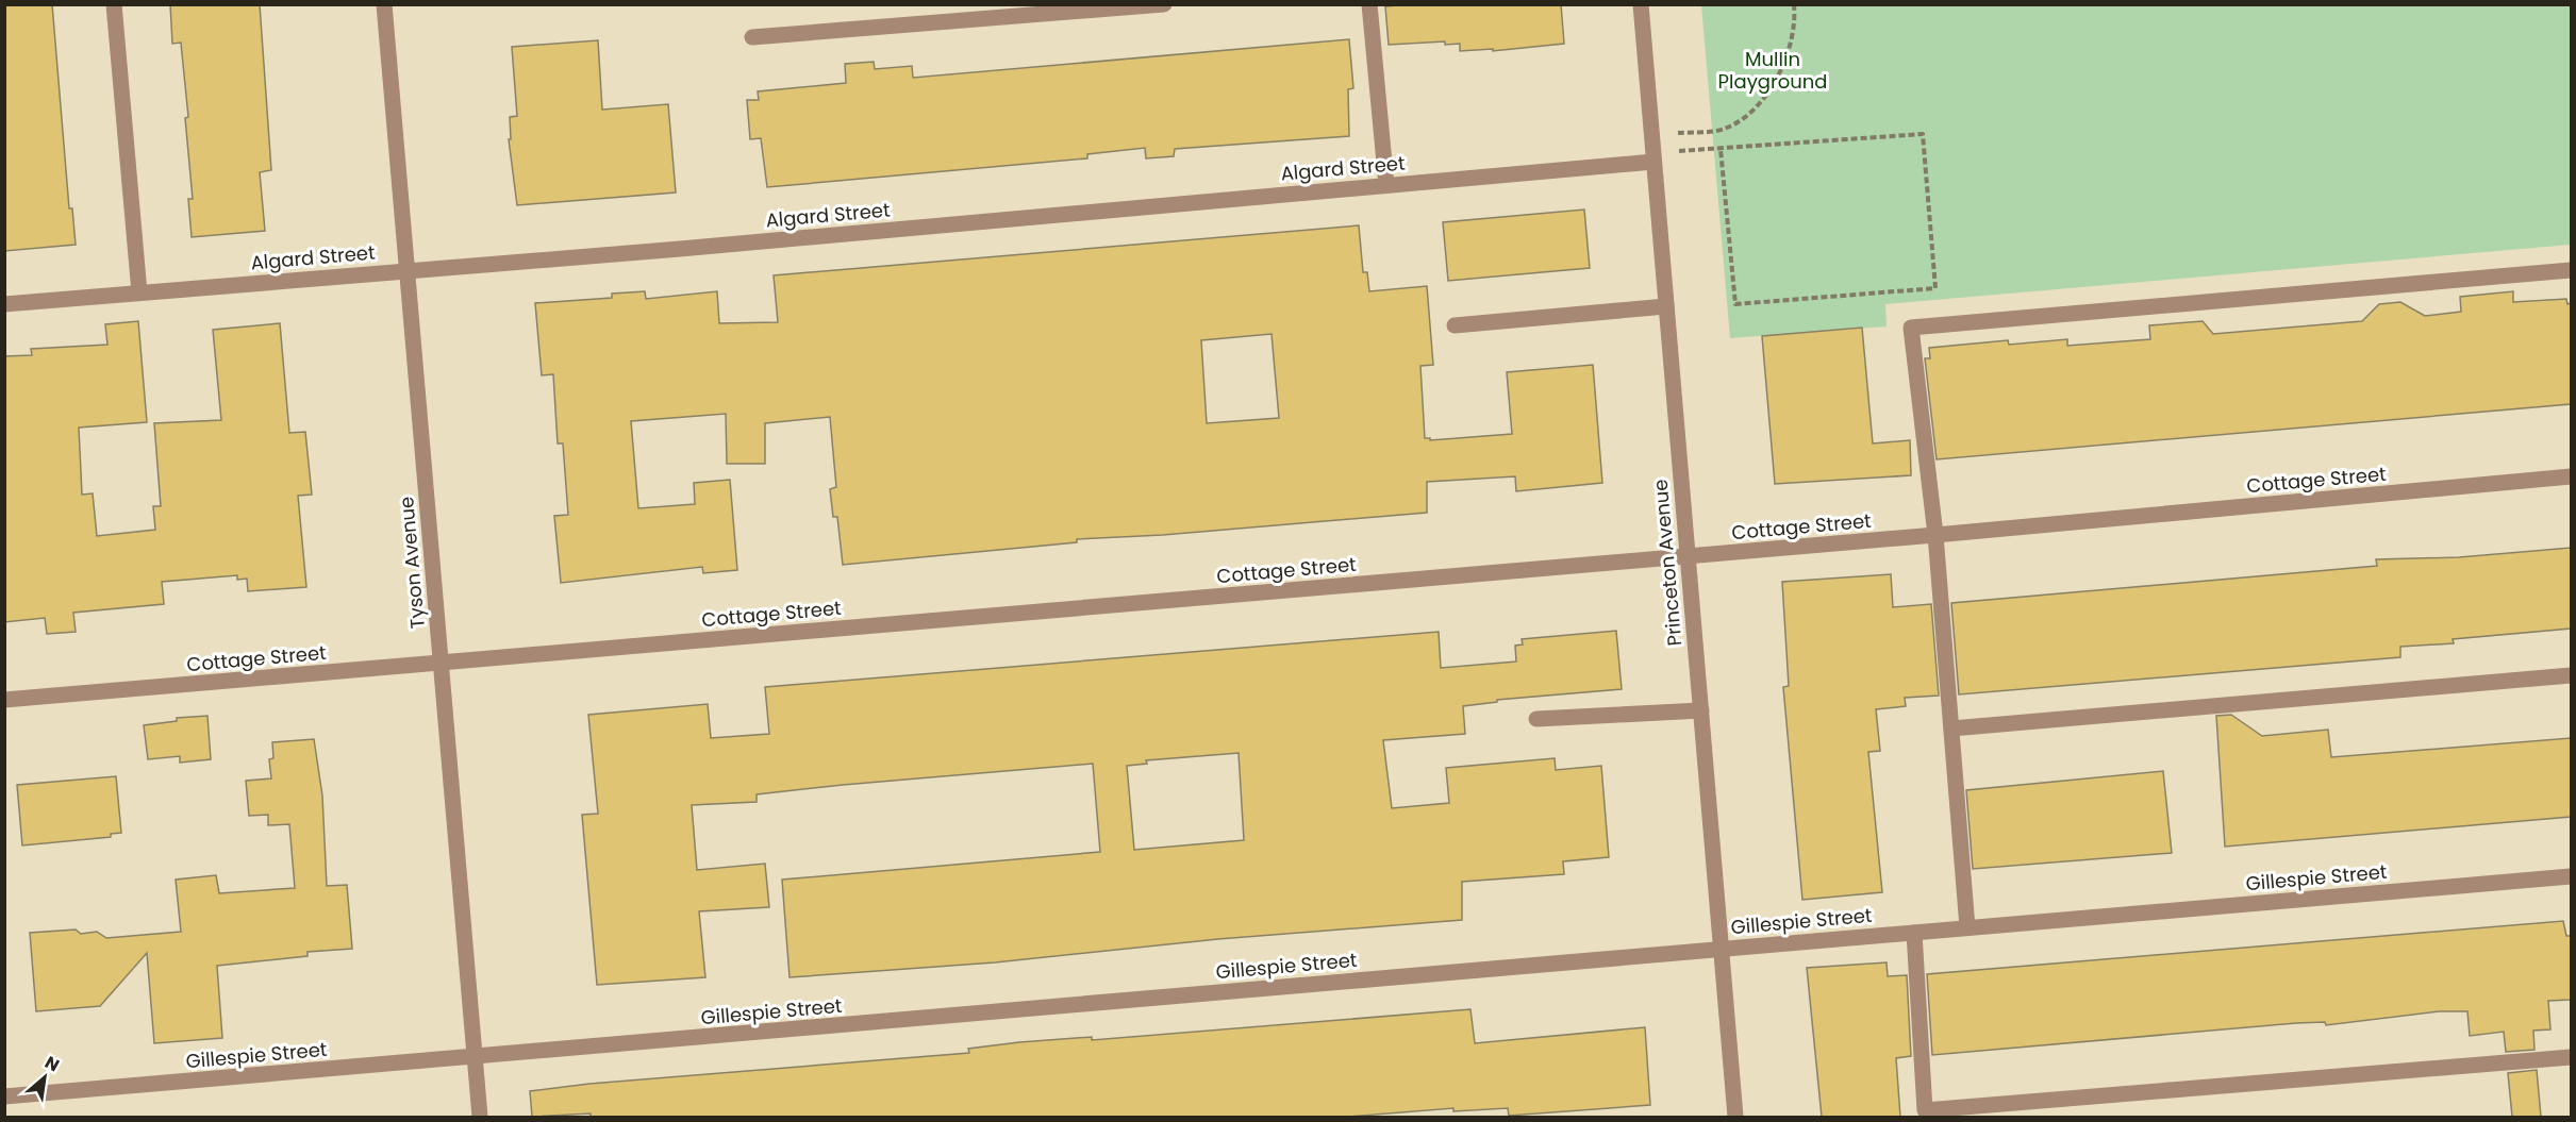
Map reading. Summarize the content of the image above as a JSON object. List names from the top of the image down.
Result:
{
  "streets": {
    "street": [
      "Algard Street",
      "Cottage Street",
      "Tyson Avenue",
      "Princeton Avenue",
      "Gillespie Street"
    ]
  },
  "crossings": [
    ["Algard Street", "Tyson Avenue"],
    ["Algard Street", "Princeton Avenue"],
    ["Cottage Street", "Tyson Avenue"],
    ["Cottage Street", "Princeton Avenue"],
    ["Tyson Avenue", "Gillespie Street"],
    ["Princeton Avenue", "Gillespie Street"]
  ],
  "parks": ["Mullin Playground"],
  "north": "top right"
}
